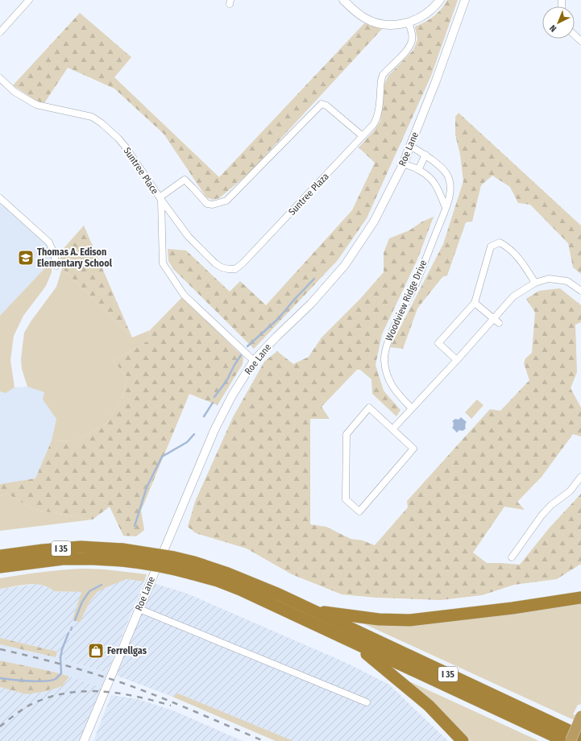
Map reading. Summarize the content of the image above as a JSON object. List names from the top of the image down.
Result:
{
  "streets": {
    "highway": ["I 35"],
    "street": [
      "Roe Lane",
      "Suntree Place",
      "Suntree Plaza",
      "Woodview Ridge Drive"
    ]
  },
  "crossings": [
    ["Roe Lane", "Suntree Place"],
    ["Roe Lane", "Woodview Ridge Drive"],
    ["Suntree Place", "Suntree Plaza"]
  ],
  "places": {
    "school or university": ["Thomas A. Edison Elementary School"],
    "shop": ["Ferrellgas"]
  },
  "north": "bottom left"
}
